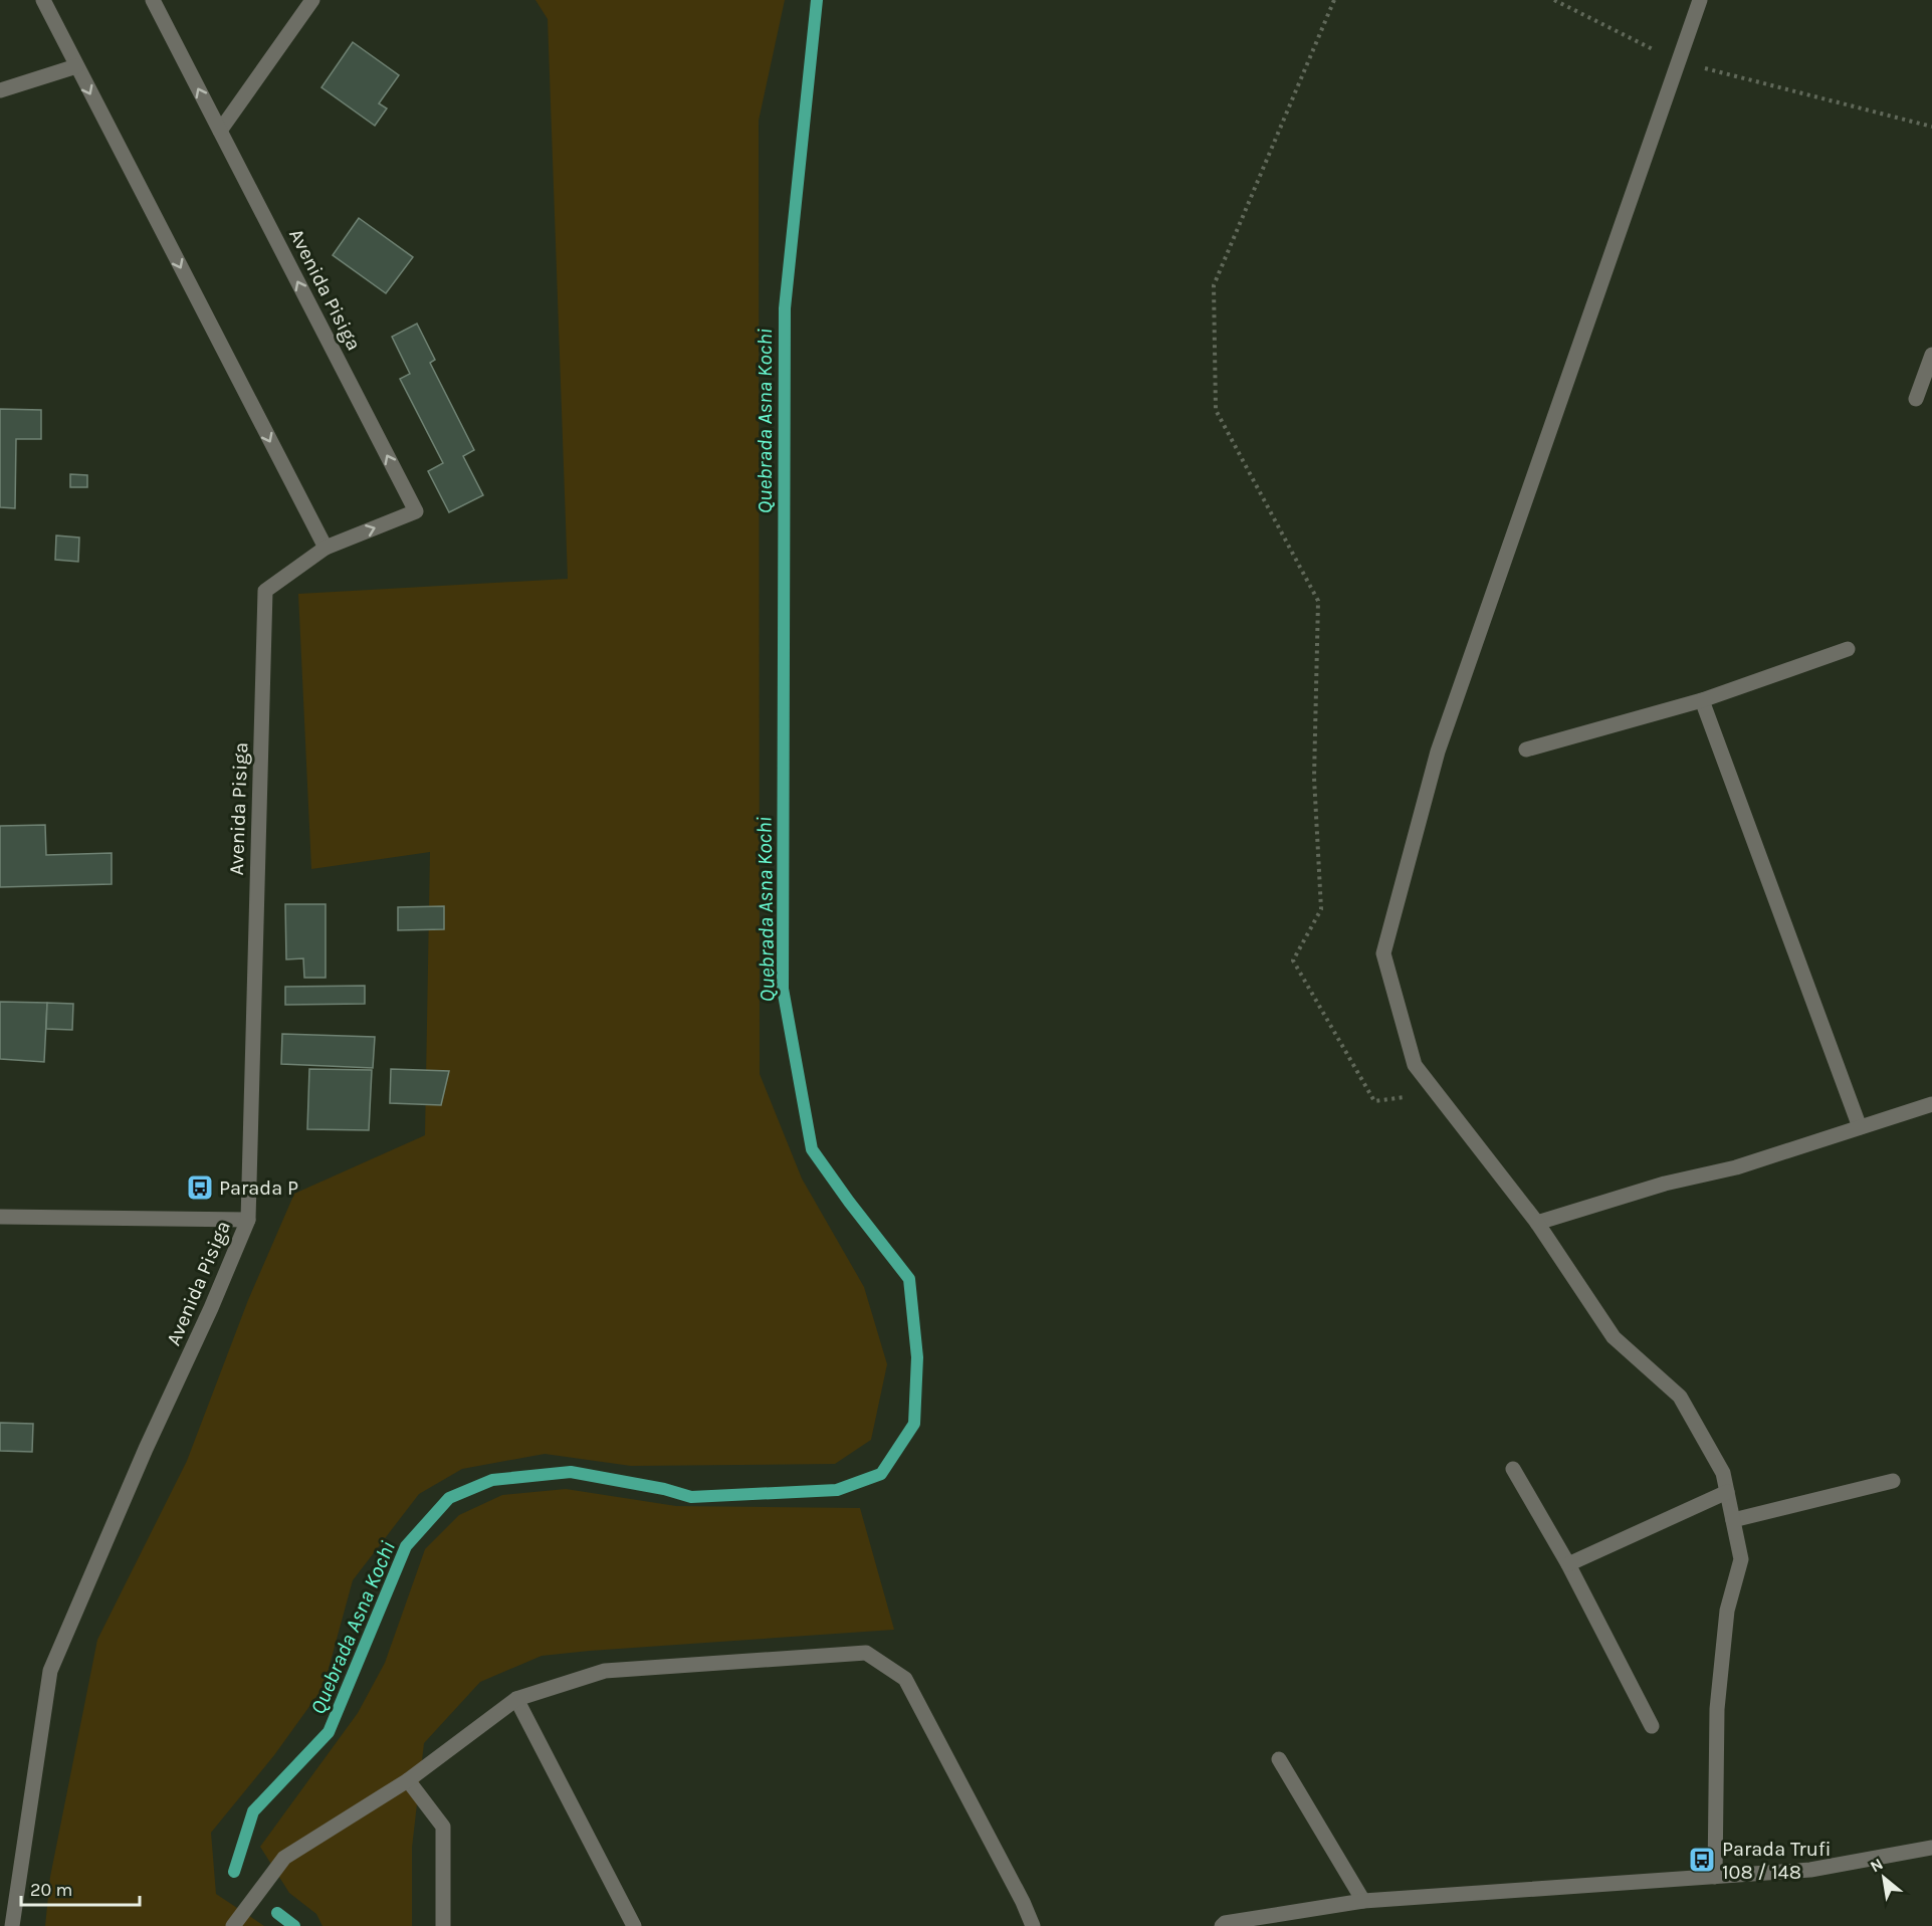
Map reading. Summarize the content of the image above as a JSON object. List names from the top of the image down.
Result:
{
  "streets": {
    "street": ["Avenida Pisiga"]
  },
  "water": ["Quebrada Asna Kochi"],
  "places": {
    "bus stop": ["Parada P", "Parada Trufi 108 / 148"]
  },
  "scale_bar": "20 m",
  "north": "top left"
}
